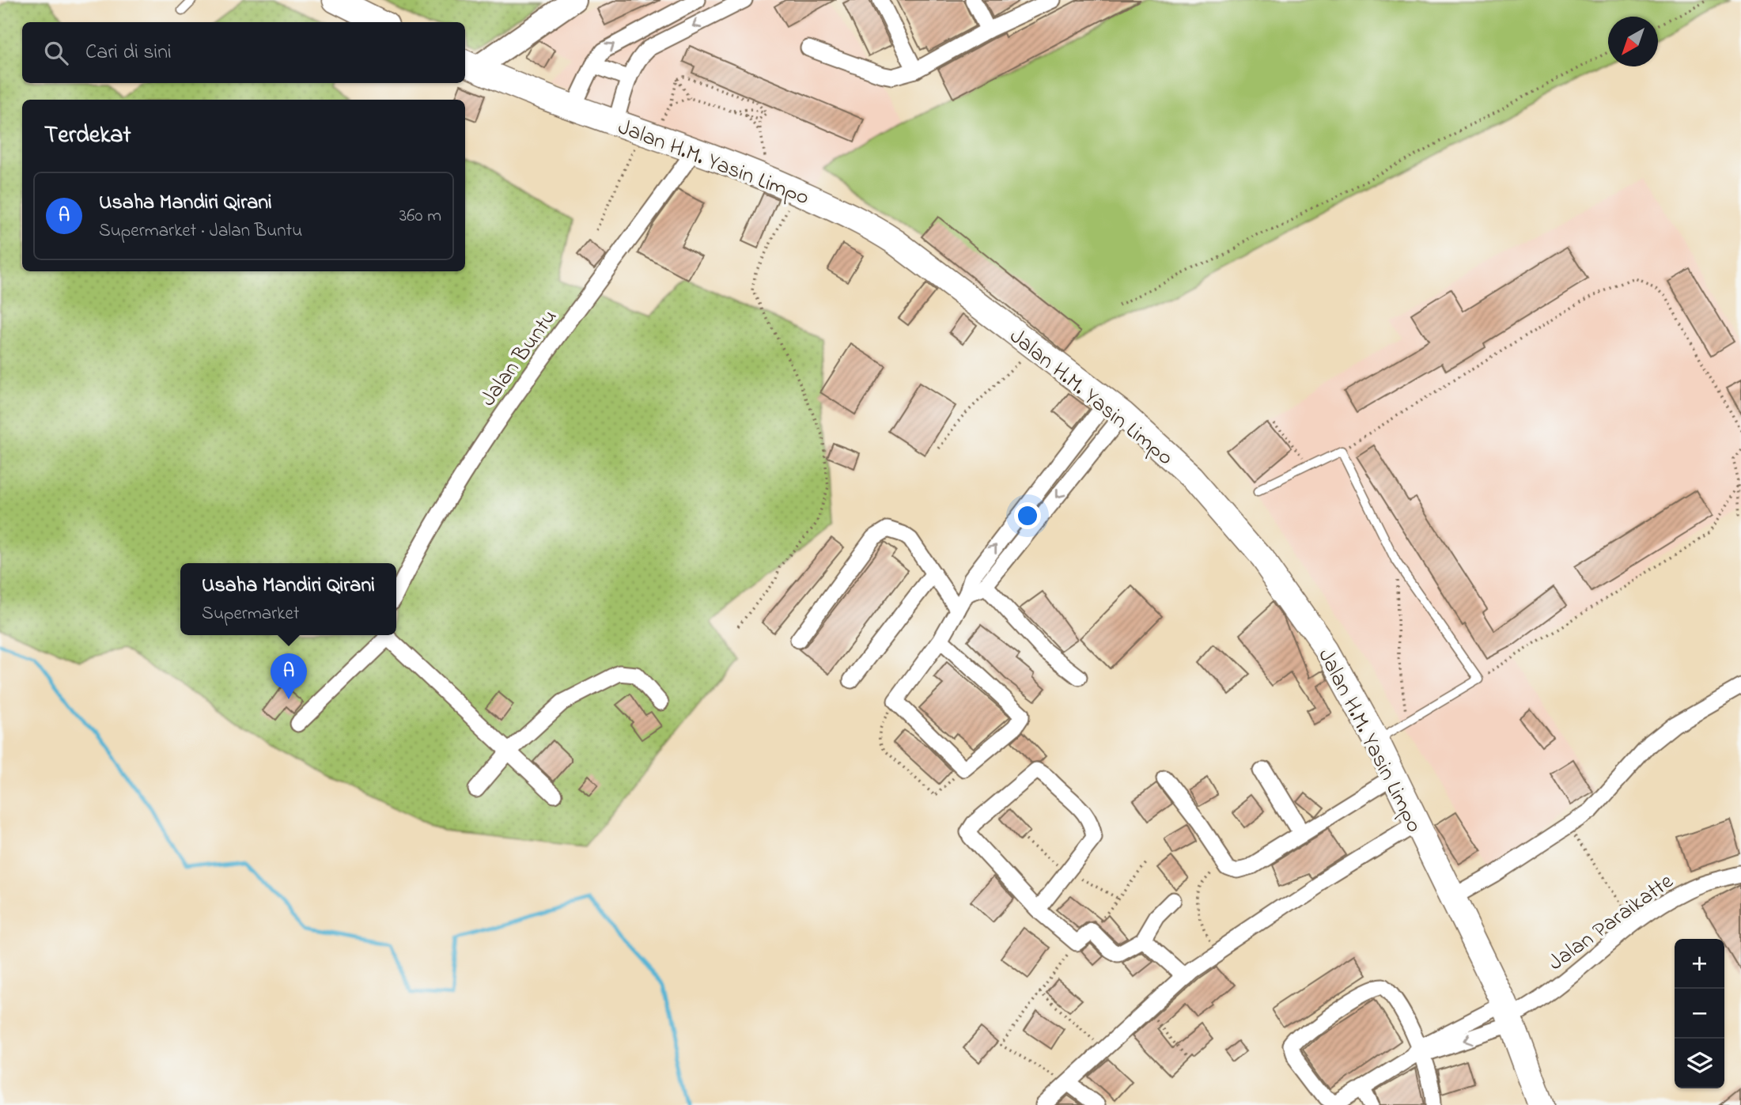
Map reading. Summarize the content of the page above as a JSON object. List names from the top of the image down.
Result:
{
  "streets": {
    "main road": ["Jalan H.M. Yasin Limpo"],
    "street": ["Jalan Buntu", "Jalan Paraikatte"]
  },
  "crossings": [
    ["Jalan H.M. Yasin Limpo", "Jalan Buntu"],
    ["Jalan H.M. Yasin Limpo", "Jalan Paraikatte"]
  ],
  "north": "bottom left",
  "page": {
    "search": "Cari di sini",
    "heading": "Terdekat",
    "list": [
      {
        "mark": "A",
        "name": "Usaha Mandiri Qirani",
        "note": "Supermarket · Jalan Buntu",
        "value": "360 m"
      }
    ],
    "popup": ["Usaha Mandiri Qirani", "Supermarket"],
    "pins": "A",
    "map_buttons": ["+", "−"]
  }
}
